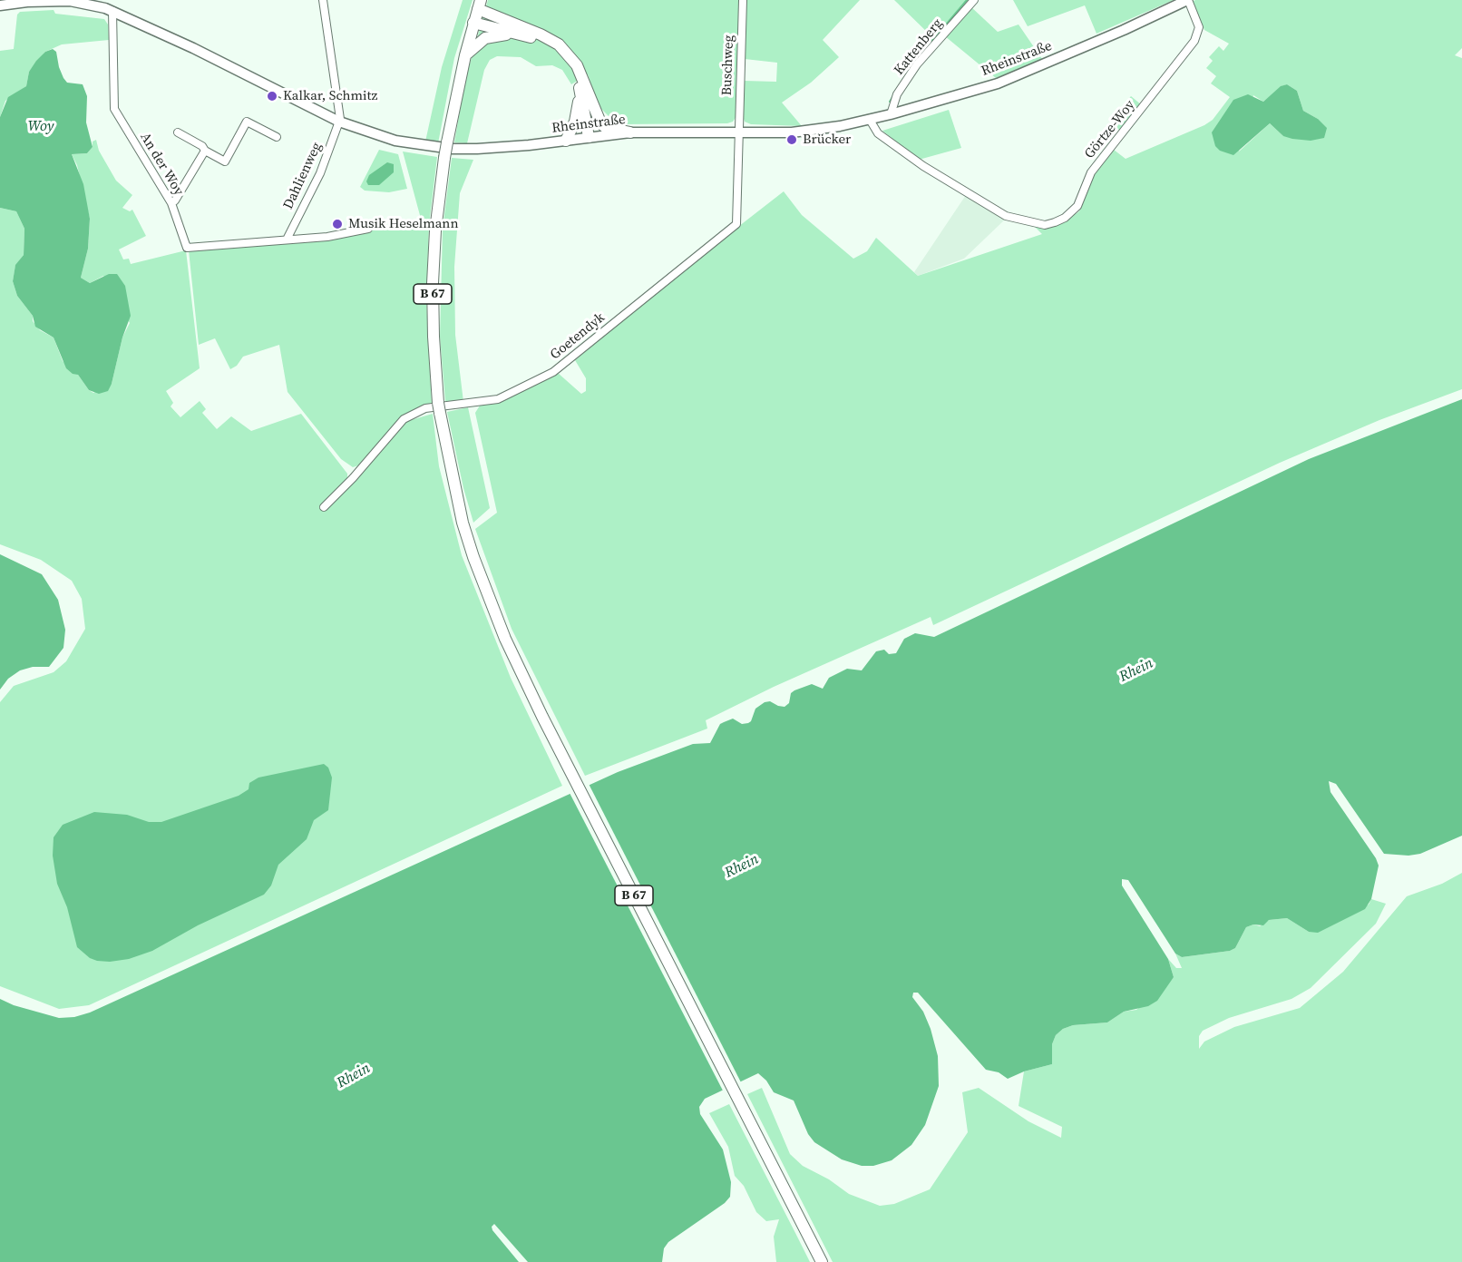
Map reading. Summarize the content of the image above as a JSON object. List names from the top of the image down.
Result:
{
  "streets": {
    "main road": ["Rheinstraße", "B 67"],
    "street": [
      "Kattenberg",
      "Buschweg",
      "Görtze-Woy",
      "An der Woy",
      "Dahlienweg",
      "Goetendyk"
    ]
  },
  "crossings": [
    ["Kattenberg", "Rheinstraße"],
    ["Rheinstraße", "Buschweg"],
    ["Rheinstraße", "Görtze-Woy"],
    ["Rheinstraße", "An der Woy"],
    ["Rheinstraße", "Dahlienweg"],
    ["Rheinstraße", "Goetendyk"],
    ["Buschweg", "Goetendyk"],
    ["An der Woy", "Dahlienweg"]
  ],
  "water": ["Woy", "Rhein"],
  "places": ["Kalkar, Schmitz", "Brücker", "Musik Heselmann"]
}
